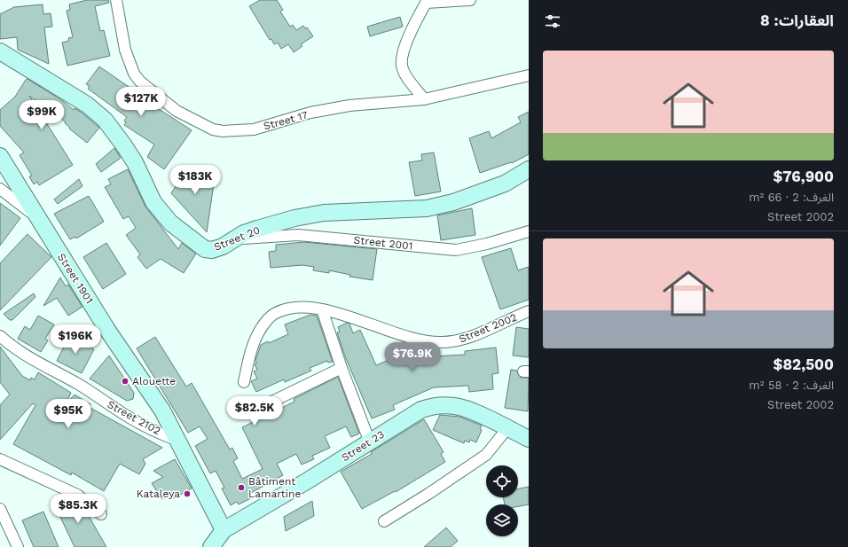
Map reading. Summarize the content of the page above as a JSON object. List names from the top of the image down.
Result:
{
  "streets": {
    "street": [
      "Street 17",
      "Street 20",
      "Street 2001",
      "Street 1901",
      "Street 2002",
      "Street 2102",
      "Street 23"
    ]
  },
  "crossings": [
    ["Street 20", "Street 2001"],
    ["Street 1901", "Street 2102"],
    ["Street 1901", "Street 23"]
  ],
  "places": ["Alouette", "Bâtiment Lamartine", "Kataleya"],
  "page": {
    "heading": "العقارات: 8",
    "list": [
      {
        "name": "$76,900",
        "note": "الغرف: 2 · 66 m² · Street 2002"
      },
      {
        "name": "$82,500",
        "note": "الغرف: 2 · 58 m² · Street 2002"
      }
    ],
    "price": [
      "$127K",
      "$99K",
      "$183K",
      "$196K",
      "$76.9K",
      "$82.5K",
      "$95K",
      "$85.3K"
    ]
  }
}
